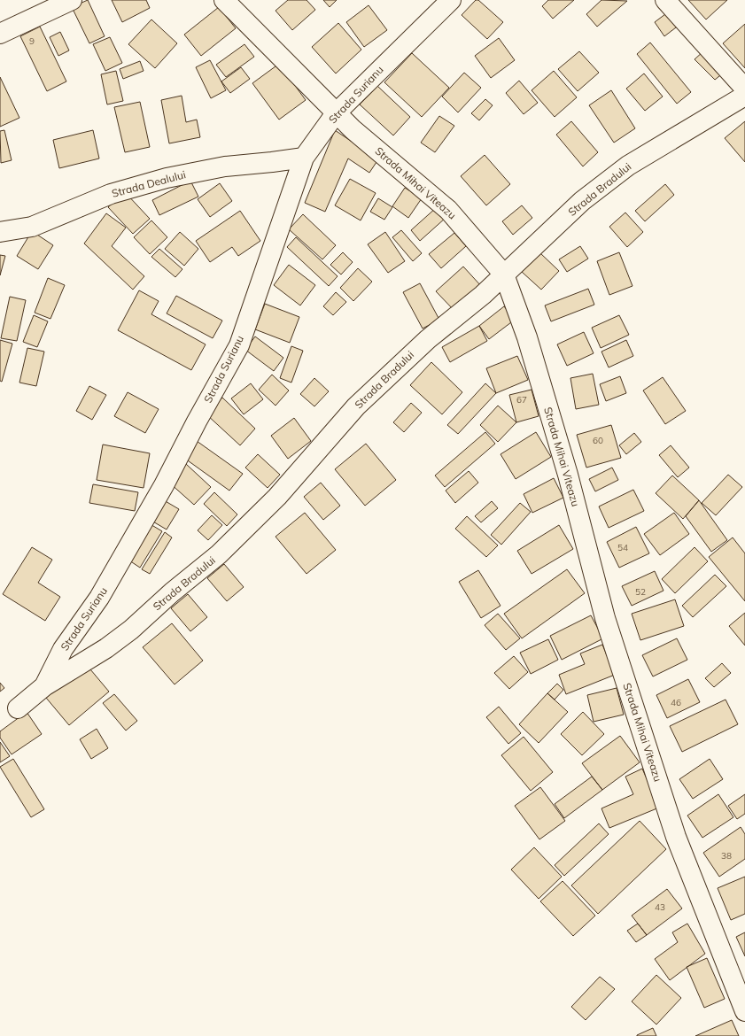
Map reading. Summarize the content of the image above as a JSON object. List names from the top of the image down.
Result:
{
  "streets": {
    "street": [
      "Strada Surianu",
      "Strada Mihai Viteazu",
      "Strada Dealului",
      "Strada Bradului"
    ]
  },
  "crossings": [
    ["Strada Surianu", "Strada Mihai Viteazu"],
    ["Strada Surianu", "Strada Dealului"],
    ["Strada Surianu", "Strada Bradului"],
    ["Strada Mihai Viteazu", "Strada Bradului"]
  ],
  "house_numbers": [
    "9",
    "67",
    "60",
    "54",
    "52",
    "46",
    "38",
    "43"
  ]
}
